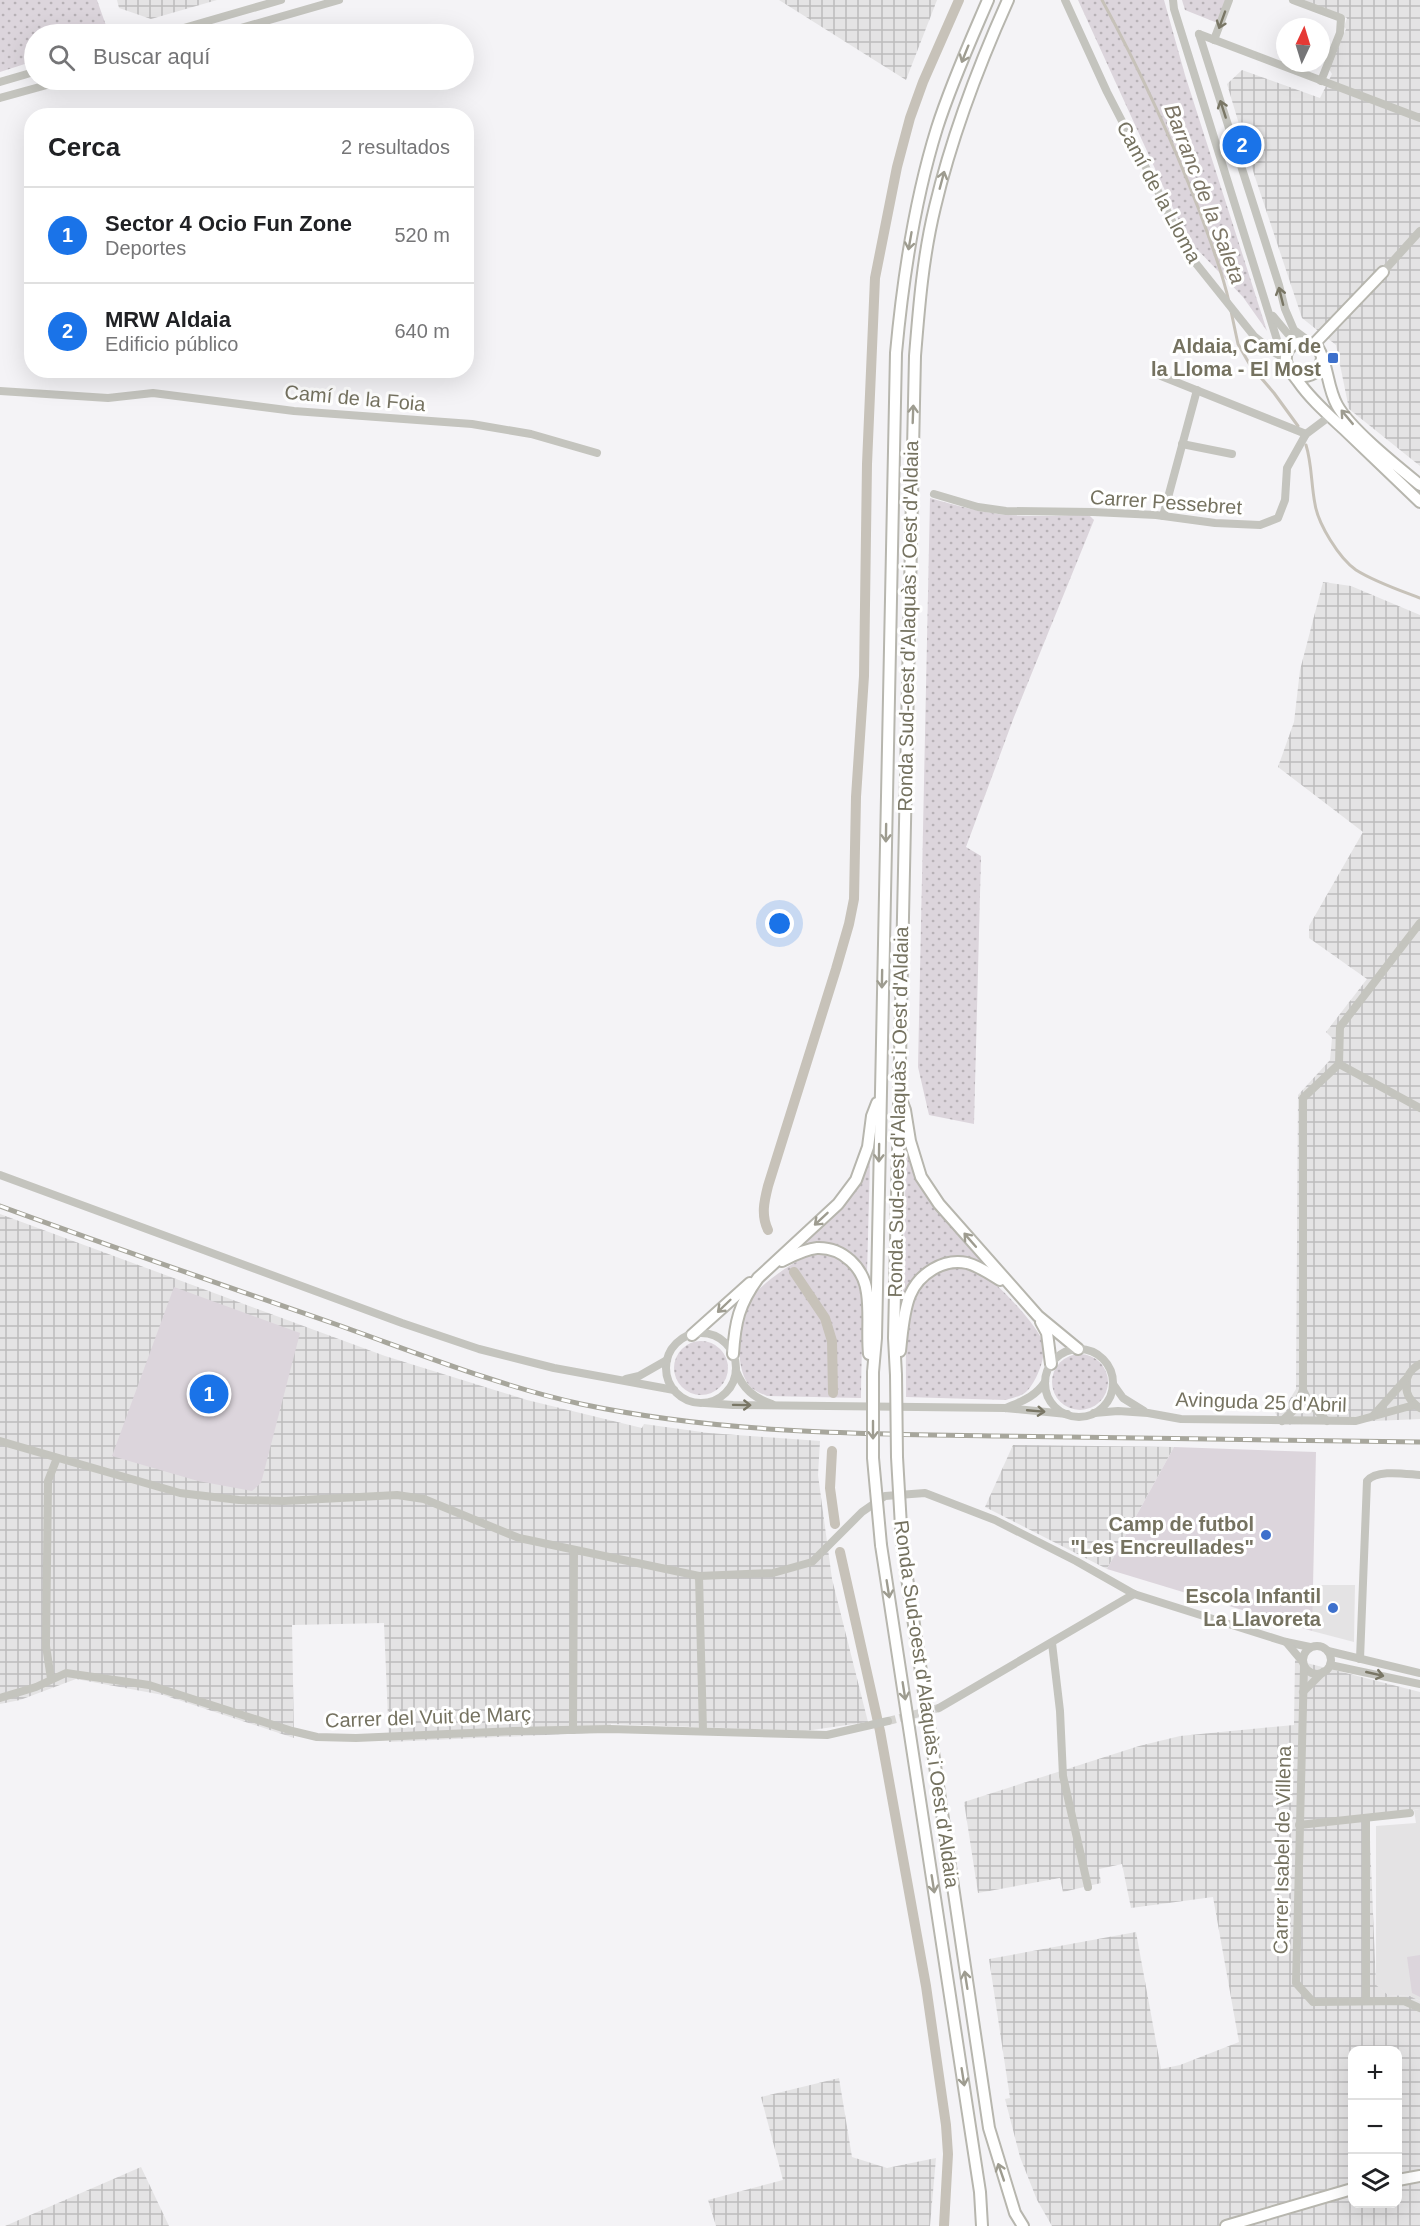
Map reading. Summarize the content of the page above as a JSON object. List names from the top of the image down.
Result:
{
  "streets": {
    "main road": ["Ronda Sud-oest d'Alaquàs i Oest d'Aldaia"],
    "street": [
      "Camí de la Lloma",
      "Camí de la Foia",
      "Carrer Pessebret",
      "Avinguda 25 d'Abril",
      "Carrer del Vuit de Març",
      "Carrer Isabel de Villena"
    ]
  },
  "water": ["Barranc de la Saleta"],
  "places": {
    "transit": ["Aldaia, Camí de la Lloma - El Most"],
    "other": ["Camp de futbol \"Les Encreullades\"", "Escola Infantil La Llavoreta"]
  },
  "north": "top",
  "page": {
    "search": "Buscar aquí",
    "heading": ["Cerca", "2 resultados"],
    "pins": ["2", "1"],
    "list": [
      {
        "mark": "1",
        "name": "Sector 4 Ocio Fun Zone",
        "note": "Deportes",
        "value": "520 m"
      },
      {
        "mark": "2",
        "name": "MRW Aldaia",
        "note": "Edificio público",
        "value": "640 m"
      }
    ],
    "map_buttons": ["+", "−"]
  }
}
